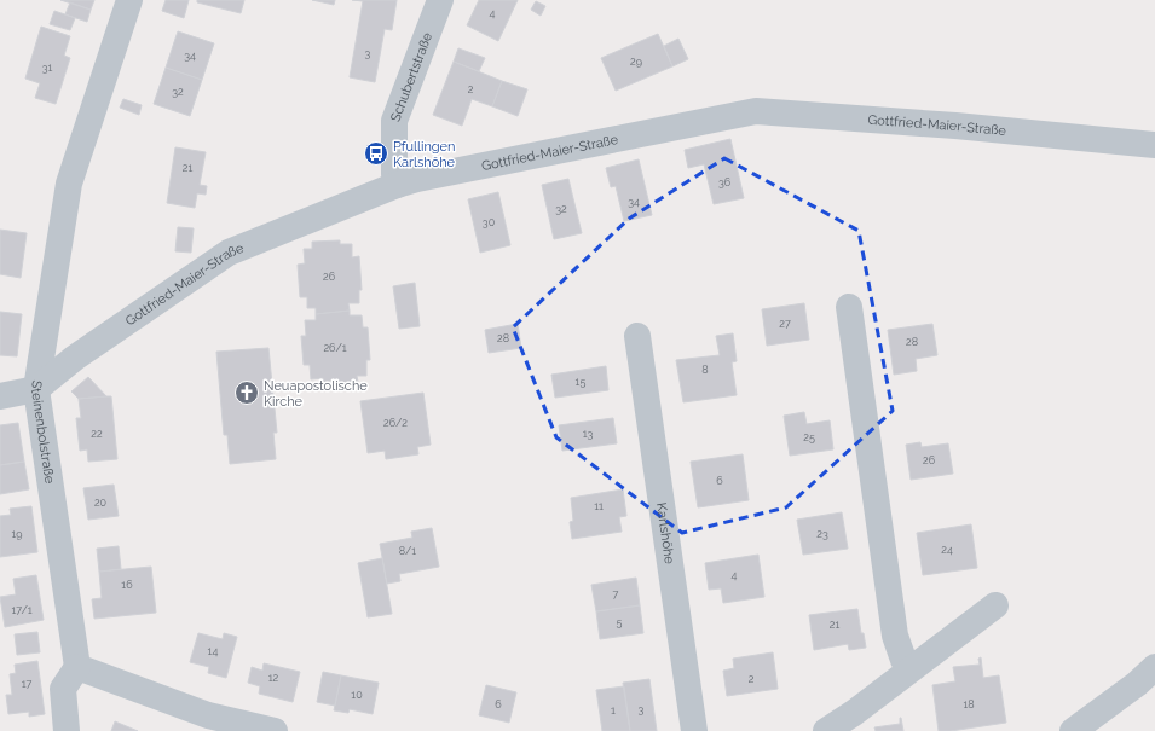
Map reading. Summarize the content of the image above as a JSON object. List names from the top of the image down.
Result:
{
  "streets": {
    "street": [
      "Schubertstraße",
      "Gottfried-Maier-Straße",
      "Steinenbolstraße",
      "Karlshöhe"
    ]
  },
  "crossings": [
    ["Schubertstraße", "Gottfried-Maier-Straße"],
    ["Gottfried-Maier-Straße", "Steinenbolstraße"]
  ],
  "places": {
    "bus stop": ["Pfullingen Karlshöhe"],
    "church": ["Neuapostolische Kirche"]
  },
  "house_numbers": [
    "4",
    "3",
    "34",
    "29",
    "31",
    "2",
    "32",
    "21",
    "36",
    "34",
    "32",
    "30",
    "26",
    "27",
    "28",
    "28",
    "26/1",
    "8",
    "15",
    "26/2",
    "22",
    "13",
    "25",
    "26",
    "6",
    "20",
    "11",
    "19",
    "23",
    "24",
    "8/1",
    "4",
    "16",
    "7",
    "17/1",
    "5",
    "21",
    "14",
    "12",
    "2",
    "17",
    "10",
    "6",
    "18",
    "3",
    "1"
  ]
}
